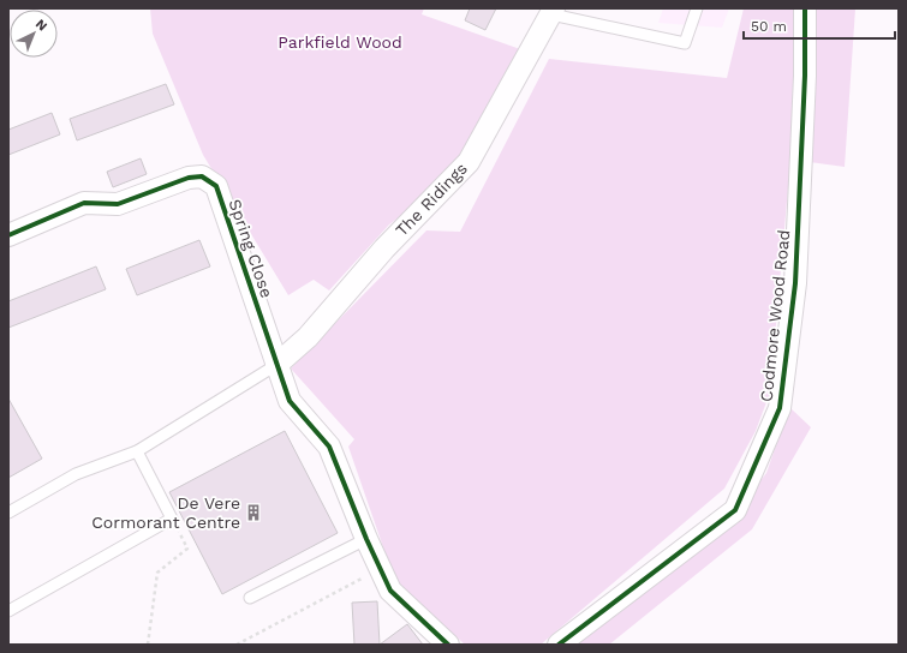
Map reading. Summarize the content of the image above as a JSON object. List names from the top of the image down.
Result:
{
  "streets": {
    "street": ["The Ridings", "Spring Close", "Codmore Wood Road"]
  },
  "crossings": [
    ["The Ridings", "Spring Close"]
  ],
  "parks": ["Parkfield Wood"],
  "places": {
    "building": ["De Vere Cormorant Centre"]
  },
  "scale_bar": "50 m",
  "north": "top right"
}
